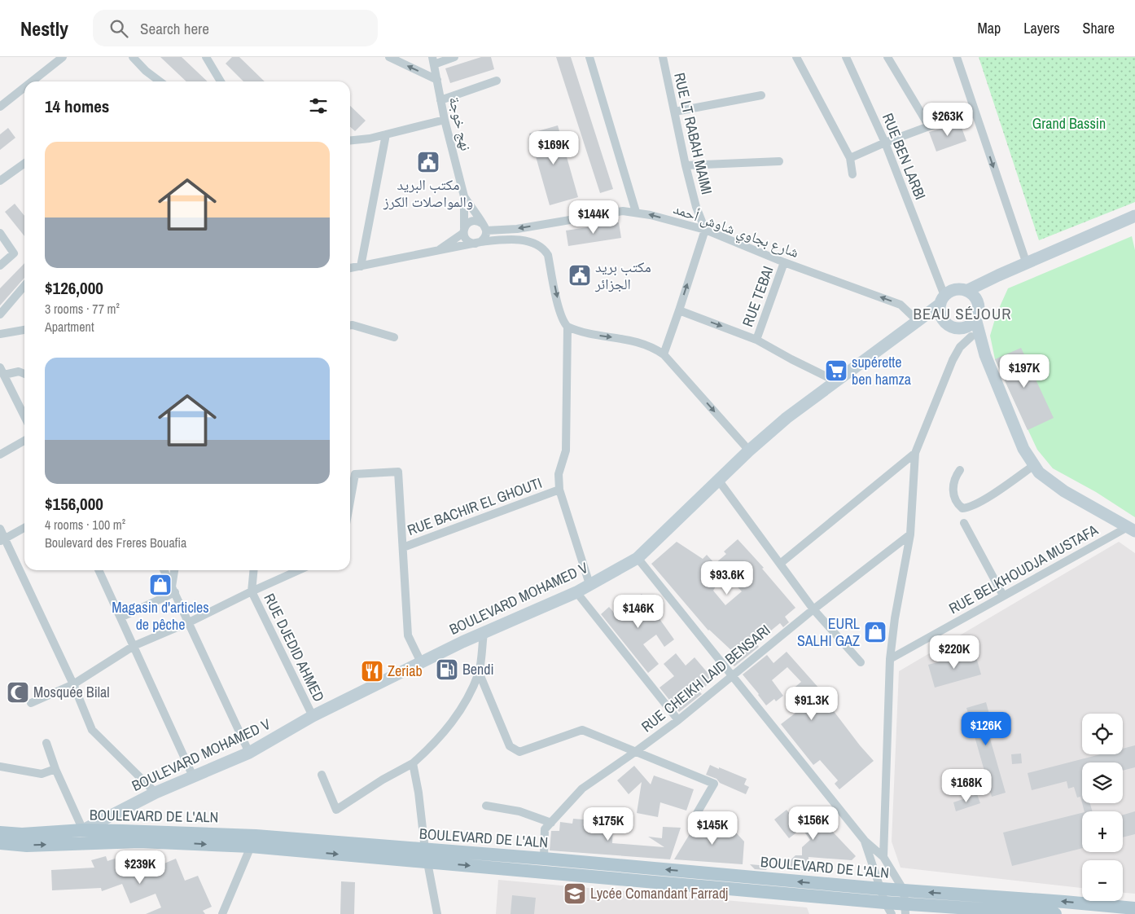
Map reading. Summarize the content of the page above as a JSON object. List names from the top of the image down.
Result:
{
  "streets": {
    "main road": ["BOULEVARD MOHAMED V", "BOULEVARD DE L'ALN"],
    "street": [
      "نهج خوجة",
      "RUE LT RABAH MAIMI",
      "RUE BEN LARBI",
      "شارع بجاوي شاوش أحمد",
      "RUE TEBAI",
      "RUE BACHIR EL GHOUTI",
      "RUE BELKHOUDJA MUSTAFA",
      "RUE DJEDID AHMED",
      "RUE CHEIKH LAID BENSARI"
    ]
  },
  "crossings": [
    ["نهج خوجة", "شارع بجاوي شاوش أحمد"],
    ["نهج خوجة", "RUE BACHIR EL GHOUTI"],
    ["RUE LT RABAH MAIMI", "شارع بجاوي شاوش أحمد"],
    ["RUE BEN LARBI", "BOULEVARD MOHAMED V"],
    ["شارع بجاوي شاوش أحمد", "RUE TEBAI"],
    ["شارع بجاوي شاوش أحمد", "RUE BACHIR EL GHOUTI"],
    ["شارع بجاوي شاوش أحمد", "BOULEVARD MOHAMED V"],
    ["BOULEVARD MOHAMED V", "RUE DJEDID AHMED"],
    ["BOULEVARD MOHAMED V", "BOULEVARD DE L'ALN"],
    ["RUE CHEIKH LAID BENSARI", "BOULEVARD DE L'ALN"]
  ],
  "one_way": ["شارع بجاوي شاوش أحمد"],
  "districts": ["BEAU SÉJOUR"],
  "parks": ["Grand Bassin"],
  "places": {
    "public building": ["مكتب البريد والمواصلات الكرز", "مكتب بريد الجزائر"],
    "supermarket": ["supérette ben hamza"],
    "shop": ["Magasin d'articles de pêche", "EURL SALHI GAZ"],
    "fuel station": ["Bendi"],
    "restaurant": ["Zeriab"],
    "mosque": ["Mosquée Bilal"],
    "school or university": ["Lycée Comandant Farradj"]
  },
  "page": {
    "header": "Nestly",
    "search": "Search here",
    "nav": ["Map", "Layers", "Share"],
    "heading": "14 homes",
    "price": [
      "$263K",
      "$169K",
      "$144K",
      "$197K",
      "$93.6K",
      "$146K",
      "$220K",
      "$91.3K",
      "$126K",
      "$168K",
      "$156K",
      "$175K",
      "$145K",
      "$239K"
    ],
    "list": [
      {
        "name": "$126,000",
        "note": "3 rooms · 77 m² · Apartment"
      },
      {
        "name": "$156,000",
        "note": "4 rooms · 100 m² · Boulevard des Freres Bouafia"
      }
    ],
    "map_buttons": ["+", "−"]
  }
}
